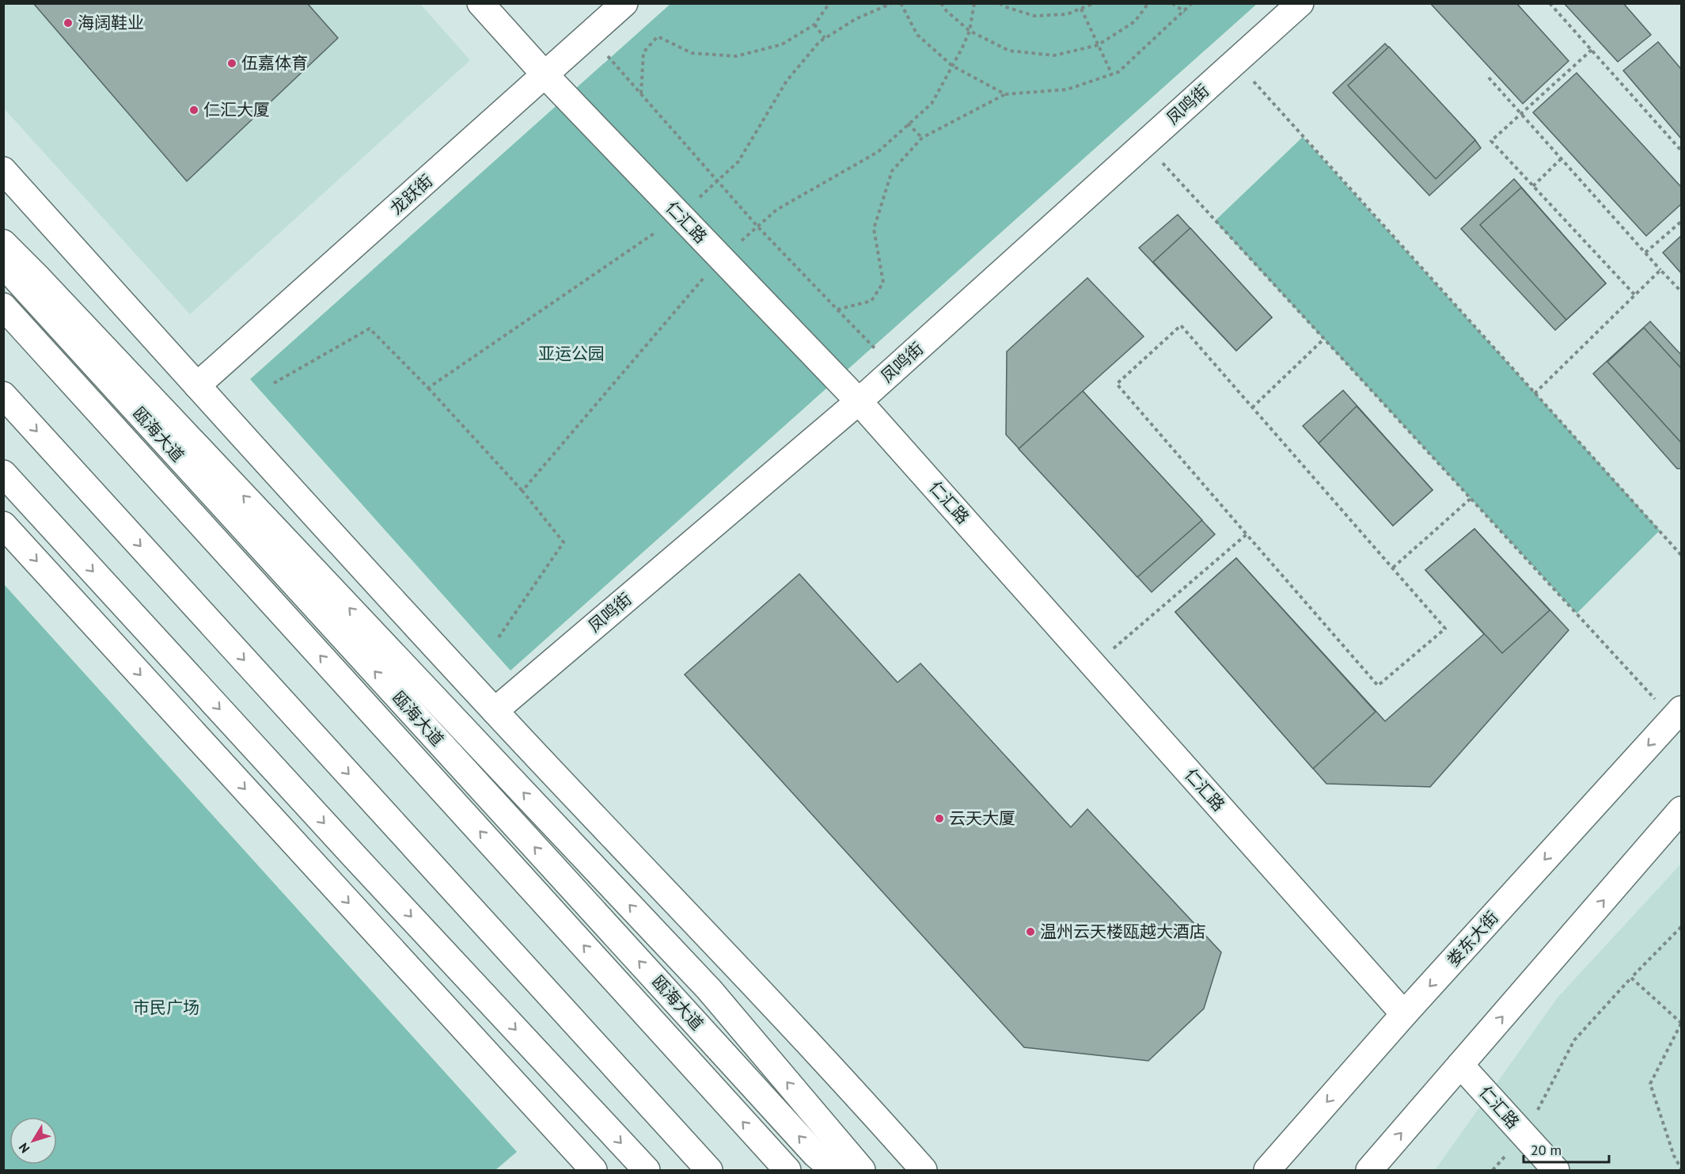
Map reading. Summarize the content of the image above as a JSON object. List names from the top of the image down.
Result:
{
  "streets": {
    "main road": [
      "凤鸣街",
      "龙跃街",
      "仁汇路",
      "瓯海大道",
      "娄东大街"
    ]
  },
  "crossings": [
    ["凤鸣街", "仁汇路"],
    ["龙跃街", "仁汇路"],
    ["仁汇路", "娄东大街"]
  ],
  "parks": ["亚运公园", "市民广场"],
  "places": [
    "海阔鞋业",
    "伍嘉体育",
    "仁汇大厦",
    "云天大厦",
    "温州云天楼瓯越大酒店"
  ],
  "scale_bar": "20 m",
  "north": "bottom left"
}
